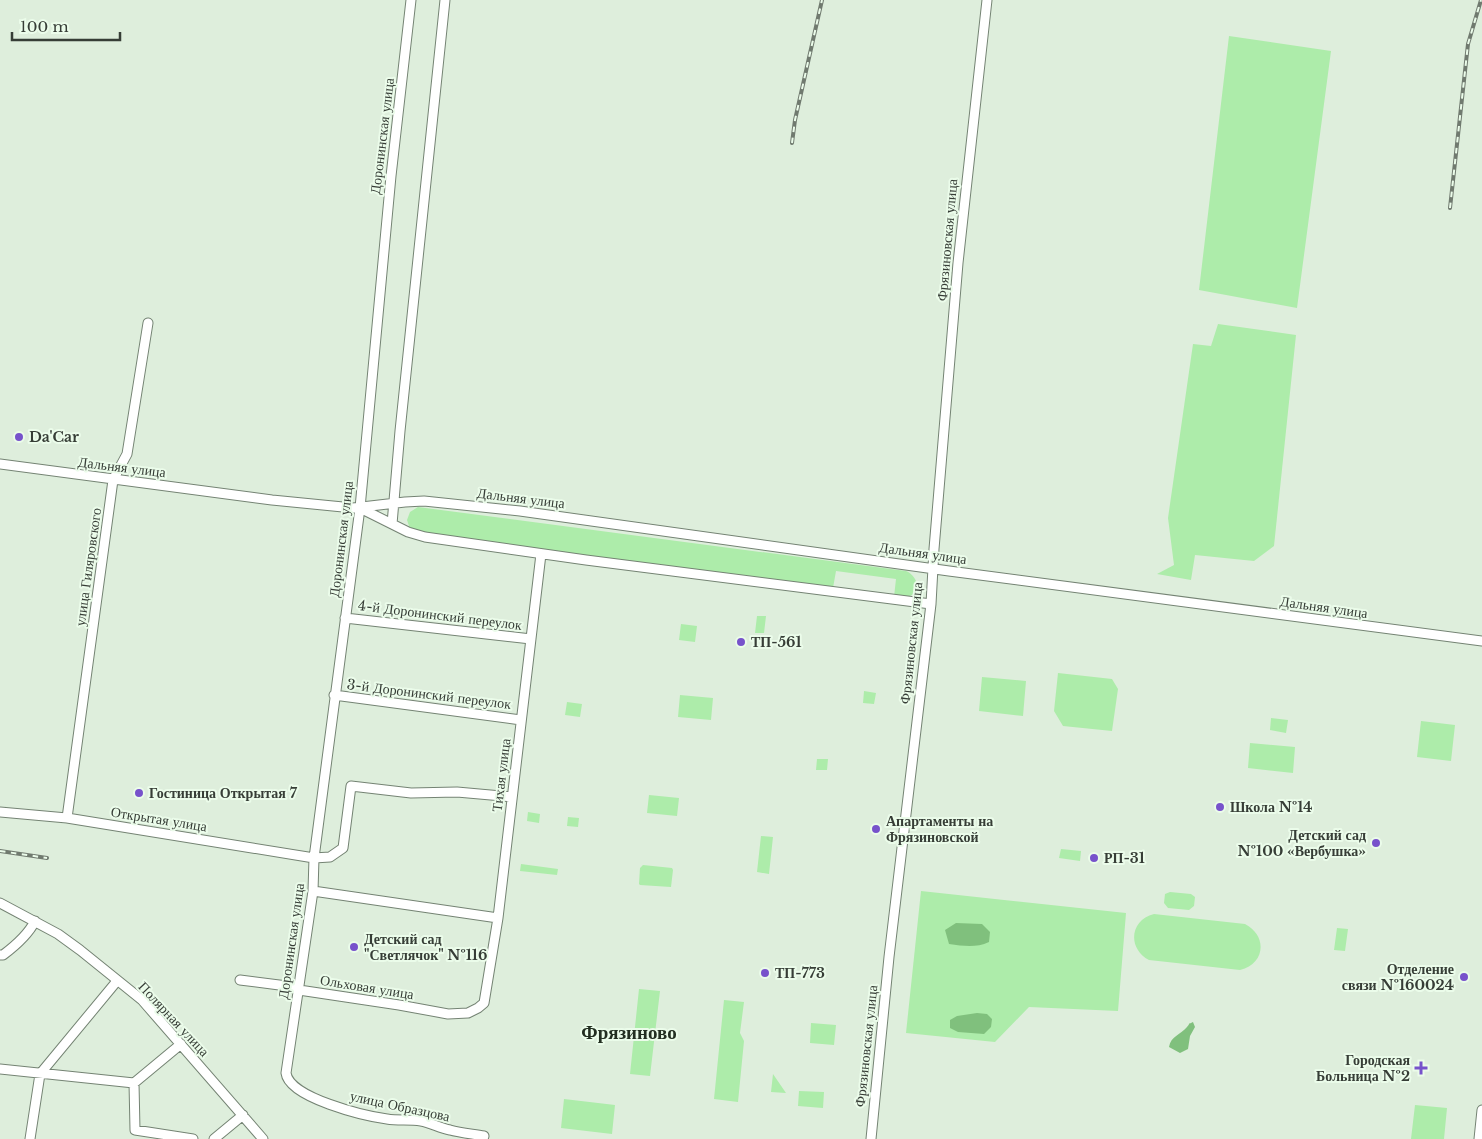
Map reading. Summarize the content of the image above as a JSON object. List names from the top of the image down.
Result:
{
  "streets": {
    "street": [
      "Доронинская улица",
      "Фрязиновская улица",
      "Дальняя улица",
      "улица Гиляровского",
      "4-й Доронинский переулок",
      "3-й Доронинский переулок",
      "Тихая улица",
      "Открытая улица",
      "Ольховая улица",
      "Полярная улица",
      "улица Образцова"
    ]
  },
  "crossings": [
    ["Доронинская улица", "Дальняя улица"],
    ["Доронинская улица", "4-й Доронинский переулок"],
    ["Доронинская улица", "3-й Доронинский переулок"],
    ["Доронинская улица", "Открытая улица"],
    ["Доронинская улица", "Ольховая улица"],
    ["Доронинская улица", "улица Образцова"],
    ["Фрязиновская улица", "Дальняя улица"],
    ["Дальняя улица", "улица Гиляровского"],
    ["Дальняя улица", "Тихая улица"],
    ["улица Гиляровского", "Открытая улица"],
    ["4-й Доронинский переулок", "Тихая улица"],
    ["3-й Доронинский переулок", "Тихая улица"],
    ["Тихая улица", "Ольховая улица"]
  ],
  "districts": ["Фрязиново"],
  "places": {
    "other": [
      "Da'Car",
      "ТП-561",
      "Гостиница Открытая 7",
      "Школа №14",
      "Апартаменты на Фрязиновской",
      "Детский сад №100 «Вербушка»",
      "РП-31",
      "Детский сад \"Светлячок\" №116",
      "ТП-773",
      "Отделение связи №160024"
    ],
    "health": ["Городская Больница №2"]
  },
  "scale_bar": "100 m"
}
